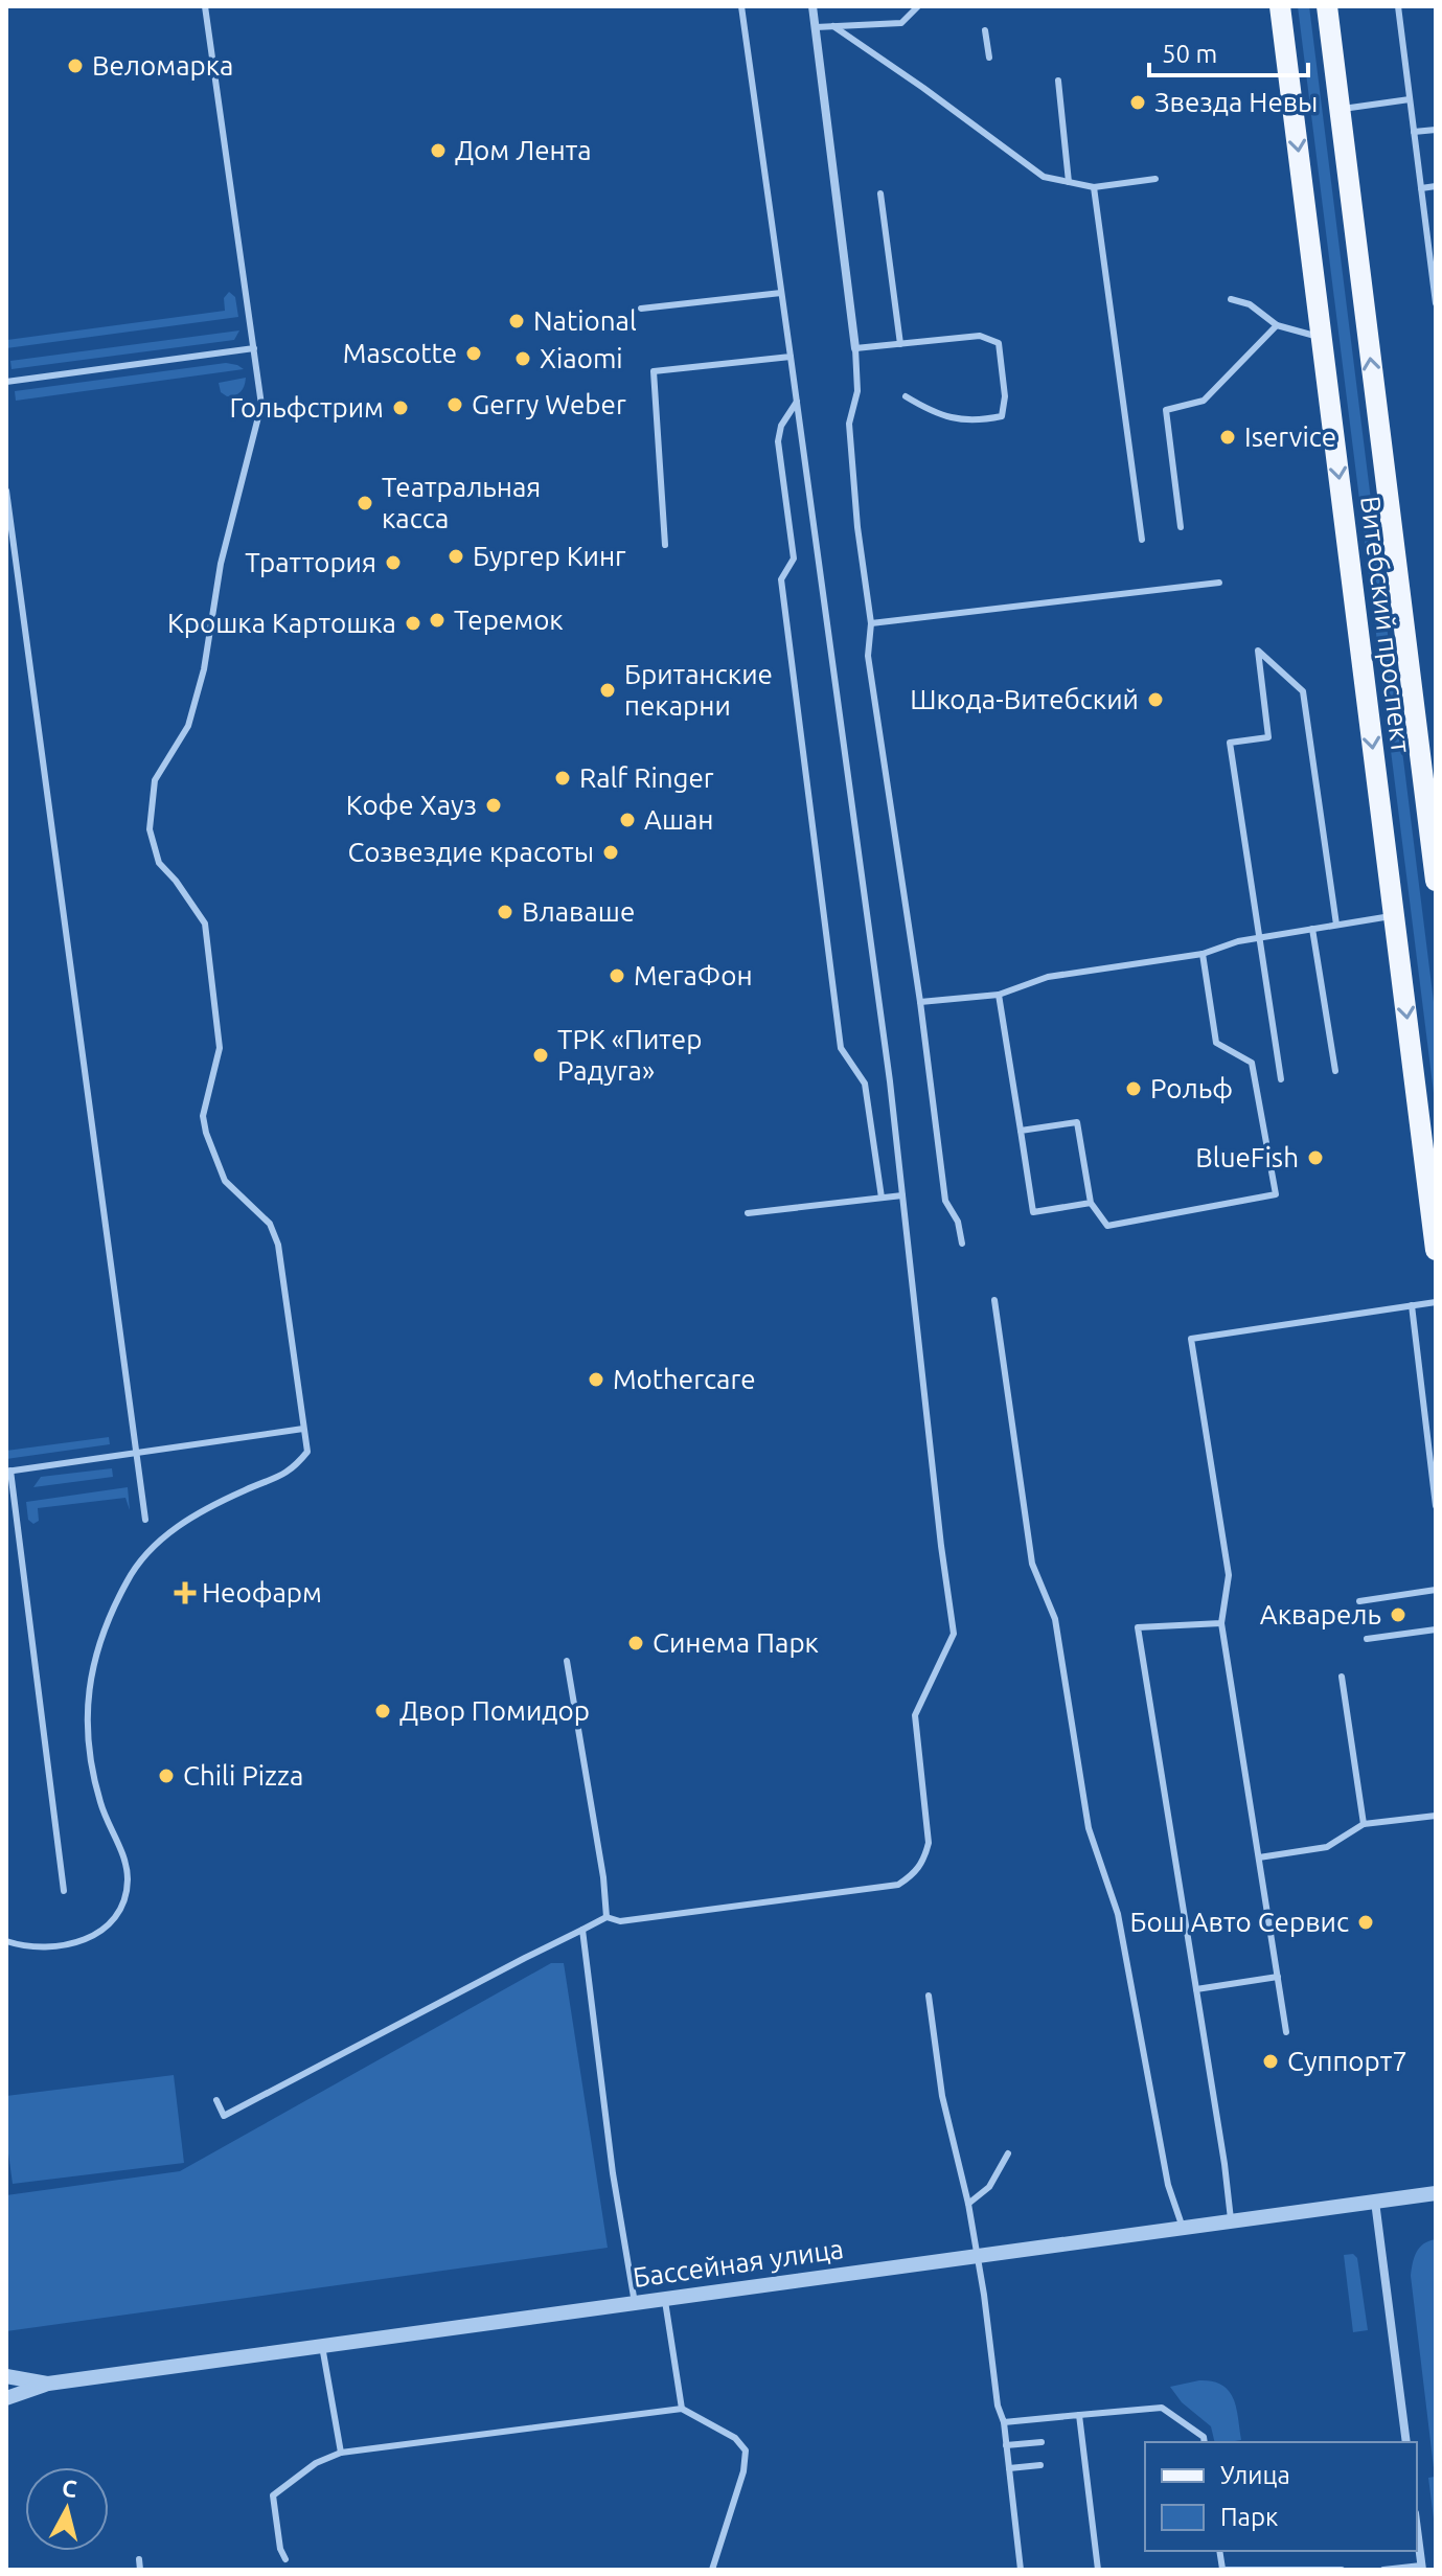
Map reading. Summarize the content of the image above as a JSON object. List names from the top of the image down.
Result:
{
  "streets": {
    "main road": ["Витебский проспект"],
    "street": ["Бассейная улица"]
  },
  "places": {
    "other": [
      "Веломарка",
      "Звезда Невы",
      "Дом Лента",
      "National",
      "Mascotte",
      "Xiaomi",
      "Gerry Weber",
      "Гольфстрим",
      "Iservice",
      "Театральная касса",
      "Бургер Кинг",
      "Траттория",
      "Теремок",
      "Крошка Картошка",
      "Британские пекарни",
      "Шкода-Витебский",
      "Ralf Ringer",
      "Кофе Хауз",
      "Ашан",
      "Созвездие красоты",
      "Влаваше",
      "МегаФон",
      "ТРК «Питер Радуга»",
      "Рольф",
      "BlueFish",
      "Mothercare",
      "Акварель",
      "Синема Парк",
      "Двор Помидор",
      "Chili Pizza",
      "Бош Авто Сервис",
      "Суппорт7"
    ],
    "health": ["Неофарм"]
  },
  "legend": ["Улица", "Парк"],
  "scale_bar": "50 m",
  "north": "top"
}
